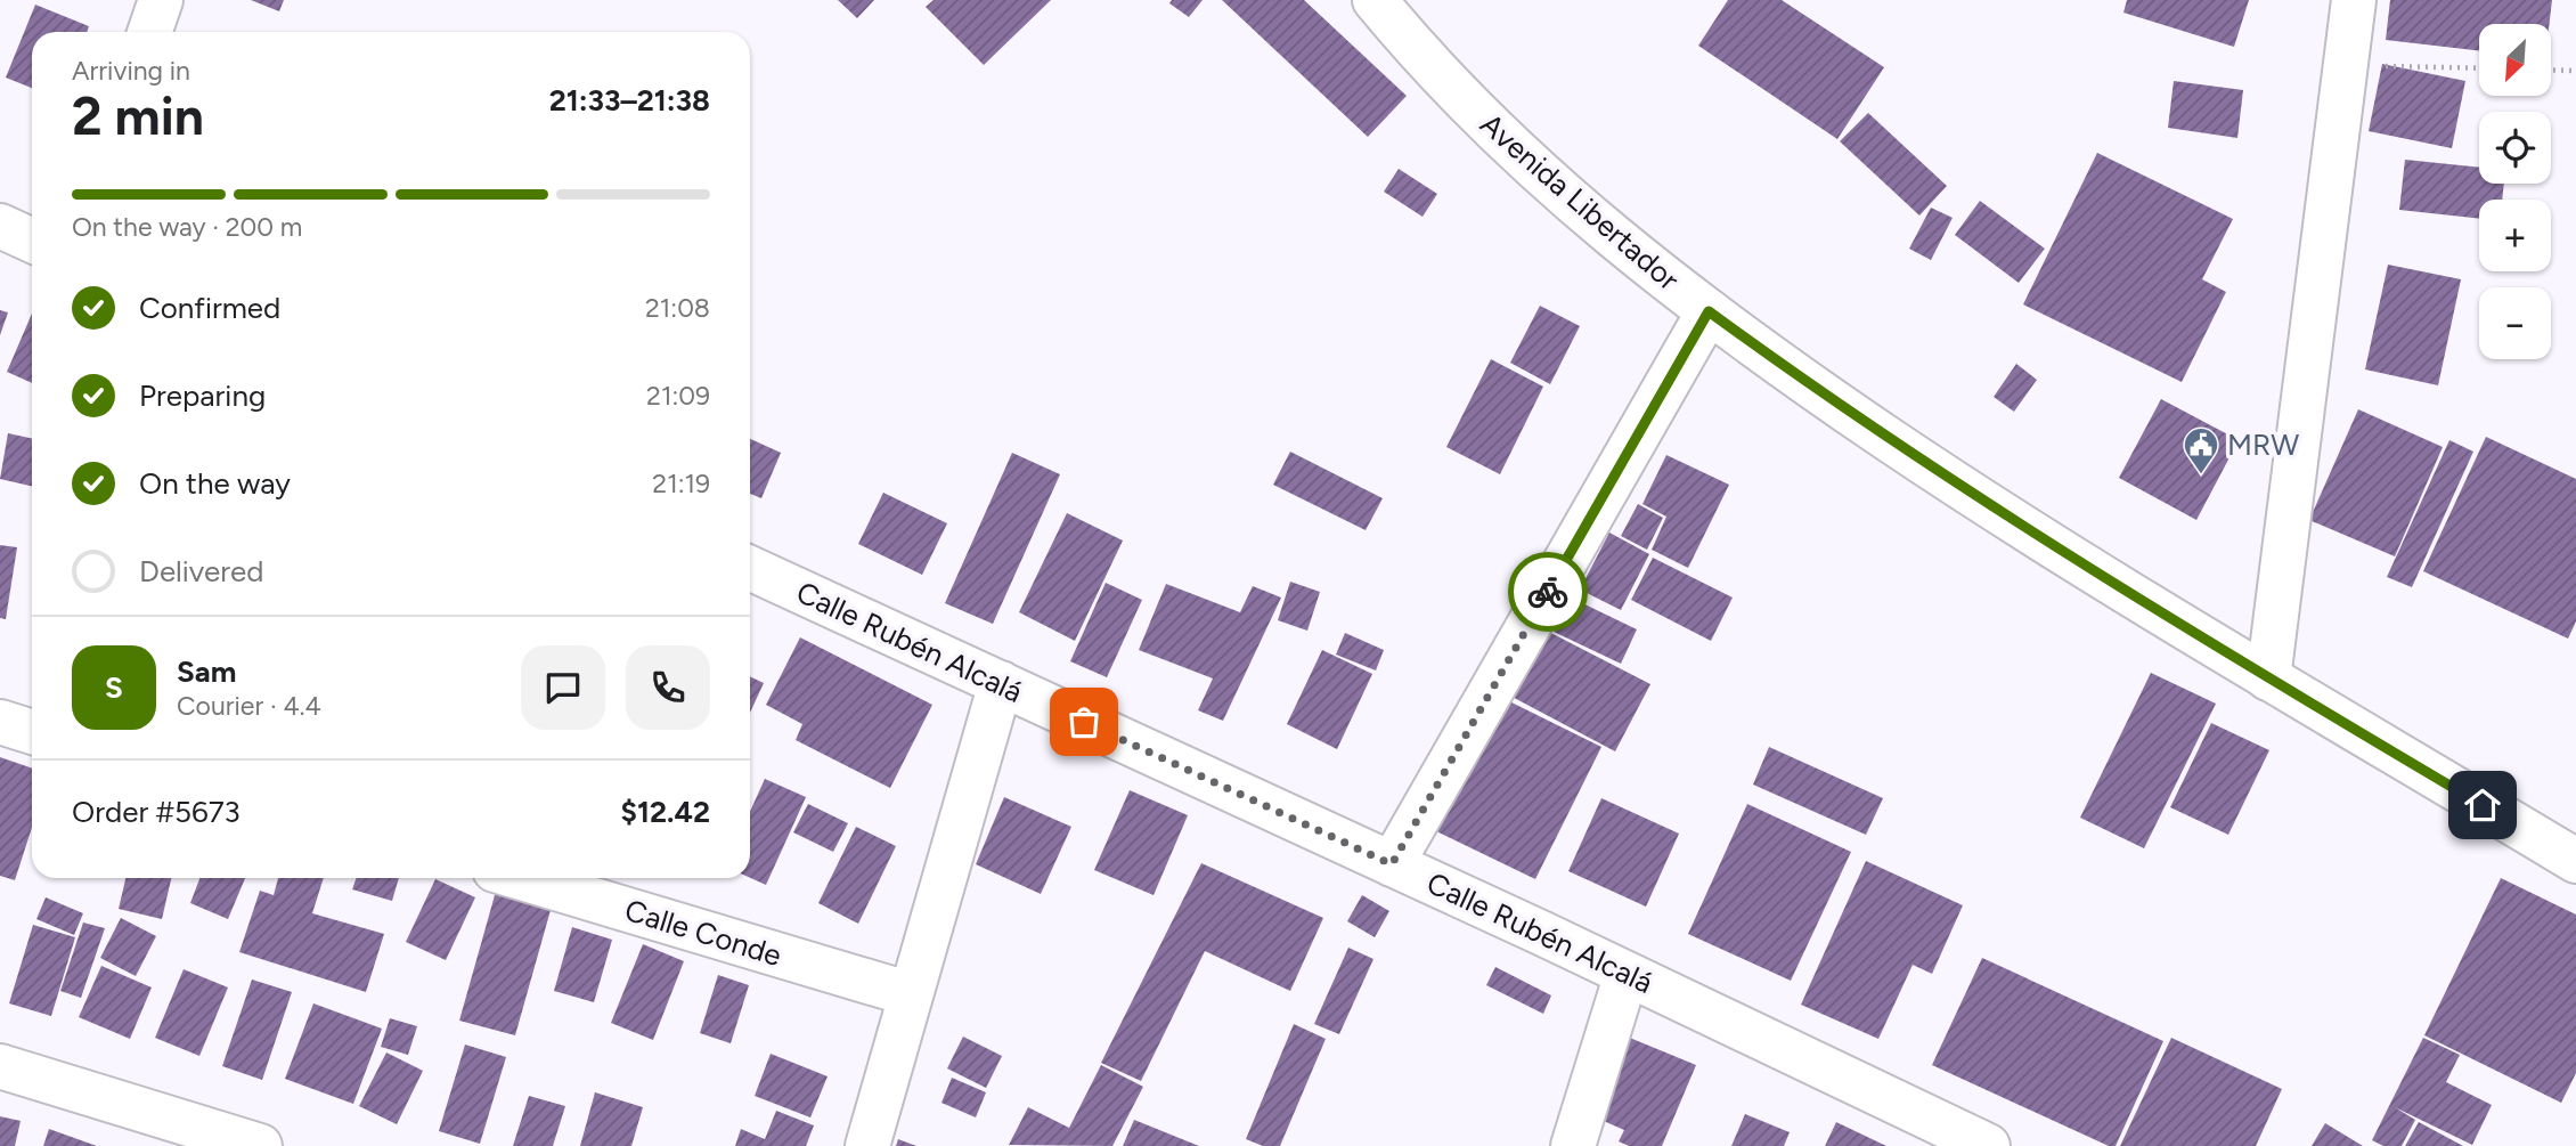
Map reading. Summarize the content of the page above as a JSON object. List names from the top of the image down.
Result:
{
  "streets": {
    "main road": ["Avenida Libertador", "Calle Rubén Alcalá", "Calle Conde"]
  },
  "places": {
    "public building": ["MRW"]
  },
  "north": "bottom left",
  "page": {
    "map_buttons": ["+", "−"],
    "heading": ["2 min", "Arriving in", "21:33–21:38"],
    "panel": [
      "Sam",
      "Courier · 4.4",
      "Order #5673",
      "$12.42"
    ],
    "bar": "On the way · 200 m",
    "list": [
      ["Confirmed", "21:08"],
      ["Preparing", "21:09"],
      ["On the way", "21:19"],
      "Delivered"
    ],
    "round": "S"
  }
}
